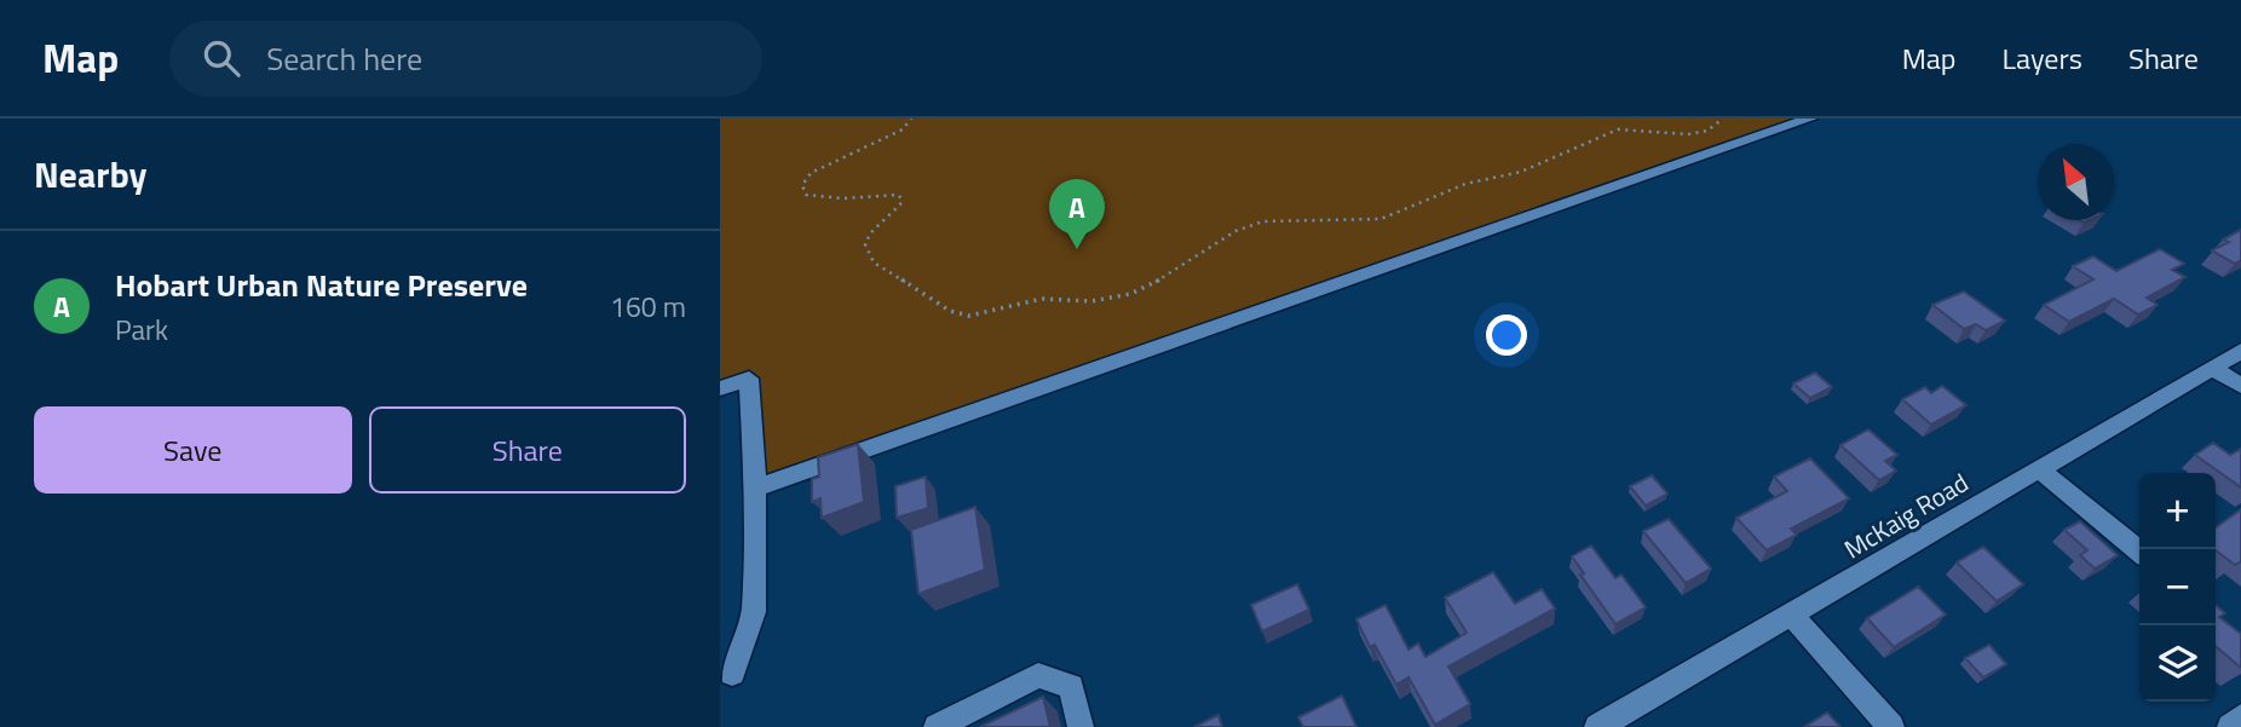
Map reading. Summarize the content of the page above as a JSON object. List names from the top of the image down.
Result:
{
  "streets": {
    "street": ["McKaig Road"]
  },
  "north": "top left",
  "page": {
    "header": "Map",
    "search": "Search here",
    "nav": ["Map", "Layers", "Share"],
    "heading": "Nearby",
    "pins": "A",
    "list": [
      {
        "mark": "A",
        "name": "Hobart Urban Nature Preserve",
        "note": "Park",
        "value": "160 m"
      }
    ],
    "buttons": ["Save", "Share"],
    "map_buttons": ["+", "−"]
  }
}
